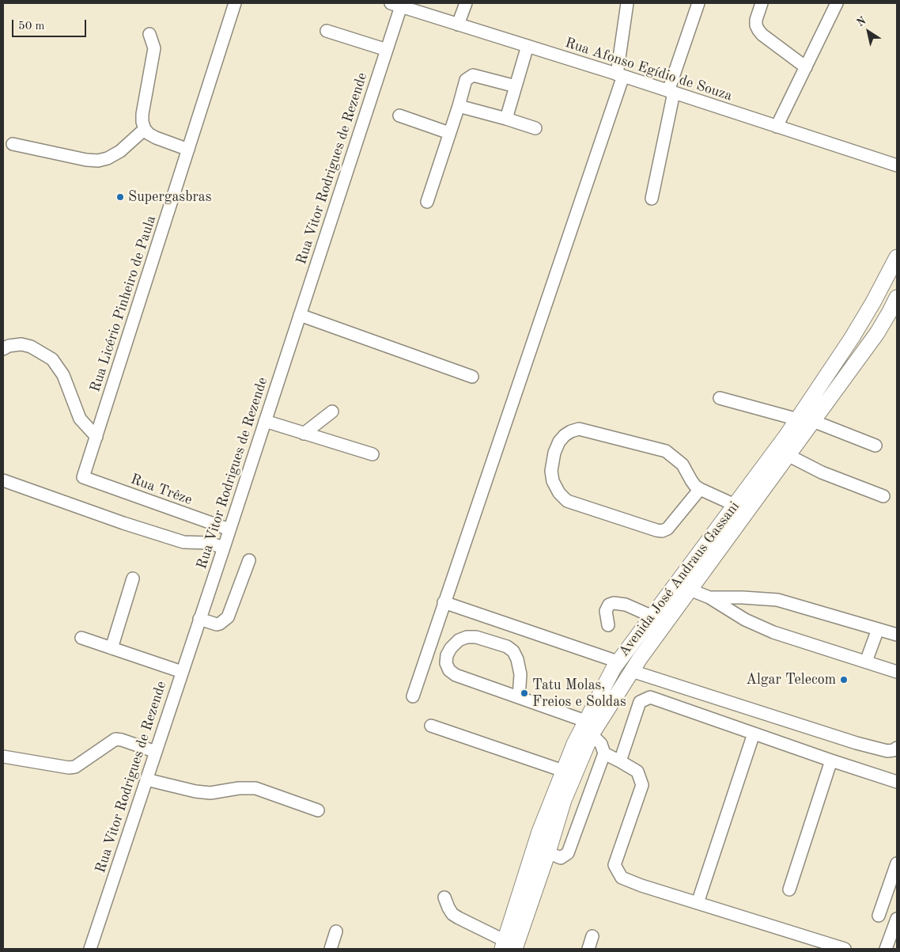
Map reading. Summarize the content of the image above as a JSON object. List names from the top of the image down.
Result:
{
  "streets": {
    "main road": ["Avenida José Andraus Gassani"],
    "street": [
      "Rua Afonso Egídio de Souza",
      "Rua Vitor Rodrigues de Rezende",
      "Rua Licério Pinheiro de Paula",
      "Rua Trêze"
    ]
  },
  "crossings": [
    ["Rua Afonso Egídio de Souza", "Rua Vitor Rodrigues de Rezende"],
    ["Rua Vitor Rodrigues de Rezende", "Rua Trêze"],
    ["Rua Licério Pinheiro de Paula", "Rua Trêze"]
  ],
  "places": ["Supergasbras", "Algar Telecom", "Tatu Molas, Freios e Soldas"],
  "scale_bar": "50 m",
  "north": "top left"
}
